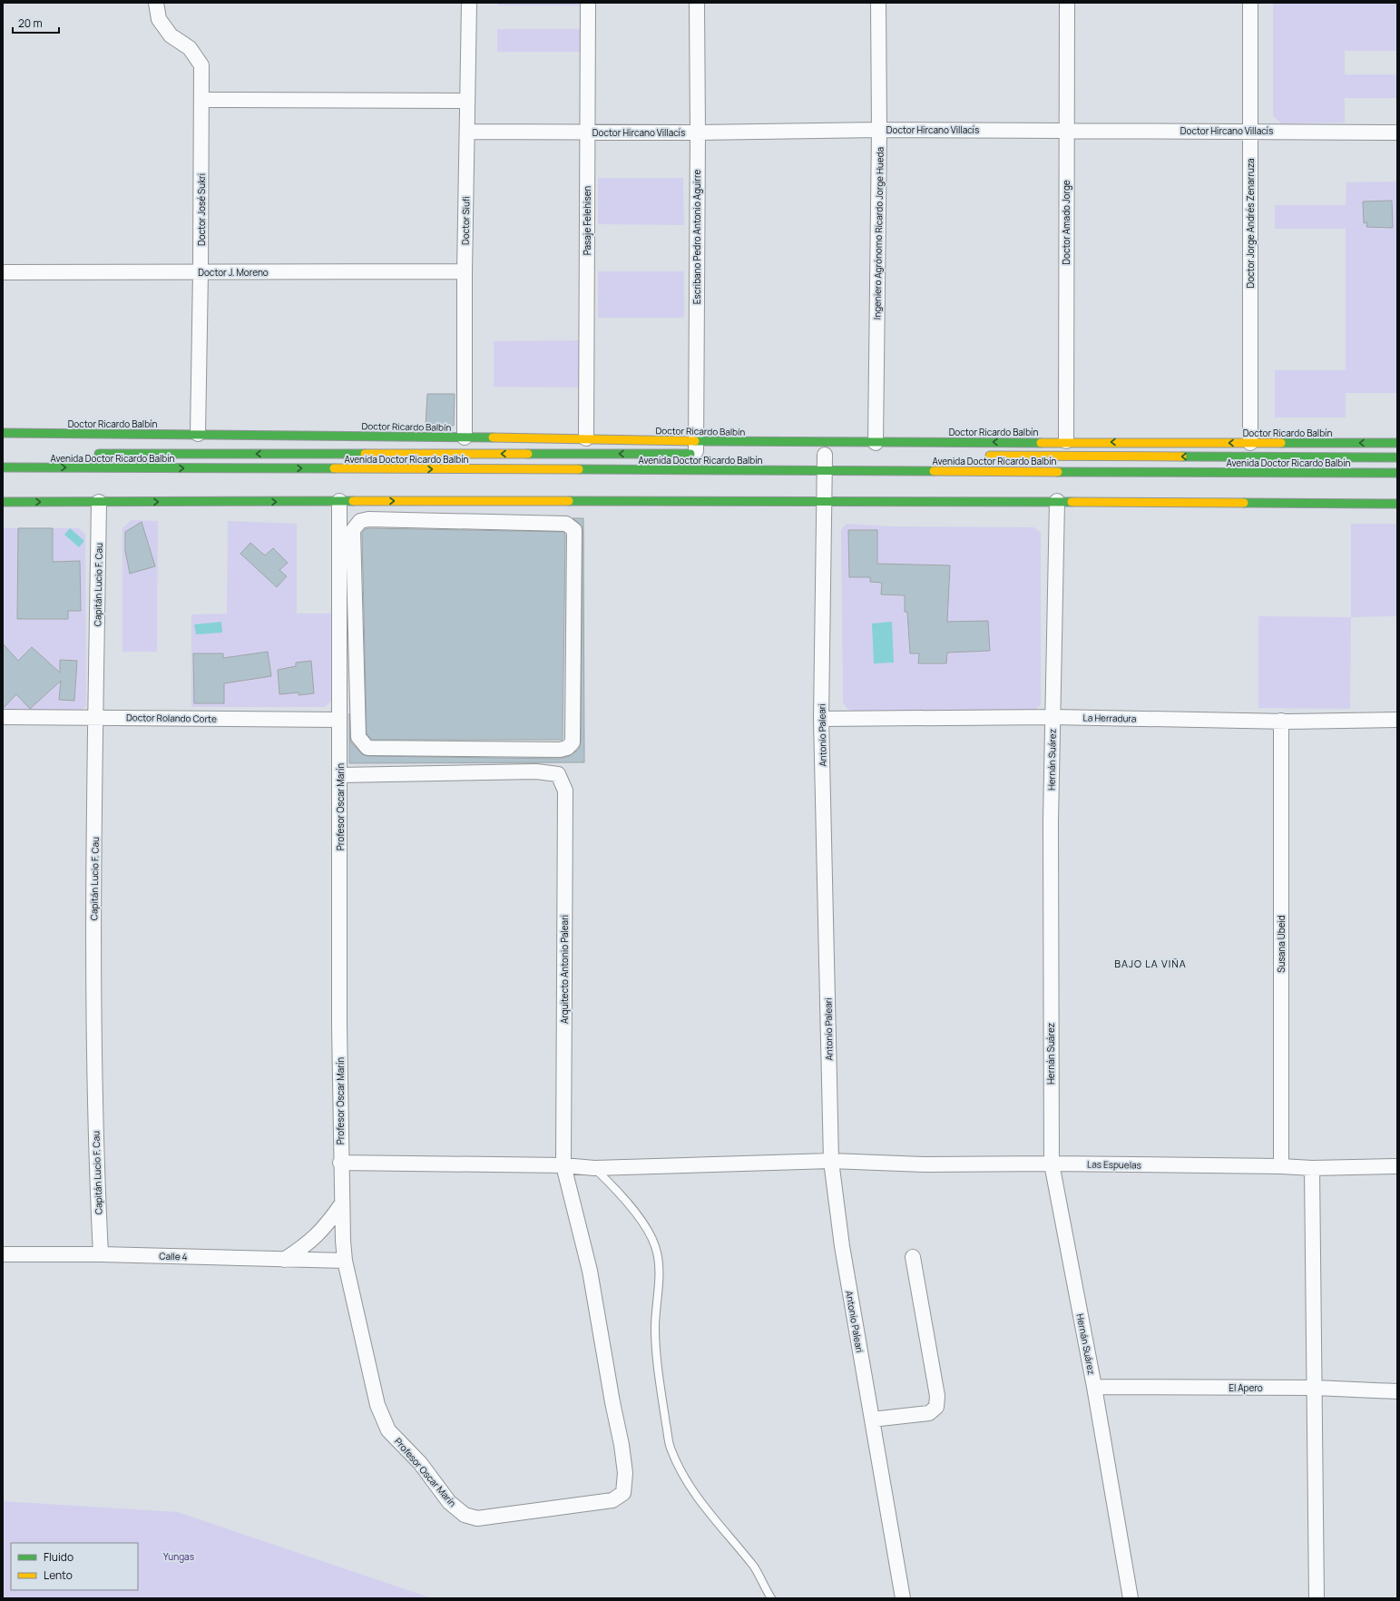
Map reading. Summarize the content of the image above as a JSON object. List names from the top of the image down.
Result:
{
  "streets": {
    "street": [
      "Doctor Hircano Villacís",
      "Doctor José Sukri",
      "Doctor Siufi",
      "Pasaje Felehisen",
      "Doctor Amado Jorge",
      "Doctor Jorge Andrés Zenarruza",
      "Ingeniero Agrónomo Ricardo Jorge Hueda",
      "Escribano Pedro Antonio Aguirre",
      "Doctor J. Moreno",
      "Doctor Ricardo Balbín",
      "Avenida Doctor Ricardo Balbín",
      "Capitán Lucio F. Cau",
      "Doctor Rolando Corte",
      "La Herradura",
      "Antonio Paleari",
      "Hernán Suárez",
      "Profesor Oscar Marín",
      "Susana Ubeid",
      "Arquitecto Antonio Paleari",
      "Las Espuelas",
      "Calle 4",
      "El Apero"
    ]
  },
  "crossings": [
    ["Doctor Hircano Villacís", "Doctor Siufi"],
    ["Doctor Hircano Villacís", "Pasaje Felehisen"],
    ["Doctor Hircano Villacís", "Doctor Amado Jorge"],
    ["Doctor Hircano Villacís", "Doctor Jorge Andrés Zenarruza"],
    ["Doctor Hircano Villacís", "Ingeniero Agrónomo Ricardo Jorge Hueda"],
    ["Doctor Hircano Villacís", "Escribano Pedro Antonio Aguirre"],
    ["Doctor José Sukri", "Doctor J. Moreno"],
    ["Doctor José Sukri", "Doctor Ricardo Balbín"],
    ["Doctor Siufi", "Doctor J. Moreno"],
    ["Doctor Siufi", "Doctor Ricardo Balbín"],
    ["Pasaje Felehisen", "Doctor Ricardo Balbín"],
    ["Doctor Amado Jorge", "Doctor Ricardo Balbín"],
    ["Doctor Jorge Andrés Zenarruza", "Doctor Ricardo Balbín"],
    ["Ingeniero Agrónomo Ricardo Jorge Hueda", "Doctor Ricardo Balbín"],
    ["Escribano Pedro Antonio Aguirre", "Doctor Ricardo Balbín"],
    ["Escribano Pedro Antonio Aguirre", "Avenida Doctor Ricardo Balbín"],
    ["Doctor Ricardo Balbín", "Avenida Doctor Ricardo Balbín"],
    ["Avenida Doctor Ricardo Balbín", "Antonio Paleari"],
    ["Capitán Lucio F. Cau", "Doctor Rolando Corte"],
    ["Capitán Lucio F. Cau", "Calle 4"],
    ["Doctor Rolando Corte", "Profesor Oscar Marín"],
    ["La Herradura", "Antonio Paleari"],
    ["La Herradura", "Hernán Suárez"],
    ["La Herradura", "Susana Ubeid"],
    ["Antonio Paleari", "Las Espuelas"],
    ["Hernán Suárez", "Las Espuelas"],
    ["Hernán Suárez", "El Apero"],
    ["Profesor Oscar Marín", "Arquitecto Antonio Paleari"],
    ["Profesor Oscar Marín", "Las Espuelas"],
    ["Profesor Oscar Marín", "Calle 4"],
    ["Susana Ubeid", "Las Espuelas"],
    ["Arquitecto Antonio Paleari", "Las Espuelas"]
  ],
  "districts": ["BAJO LA VIÑA"],
  "parks": ["Yungas"],
  "legend": ["Fluido", "Lento"],
  "scale_bar": "20 m"
}
